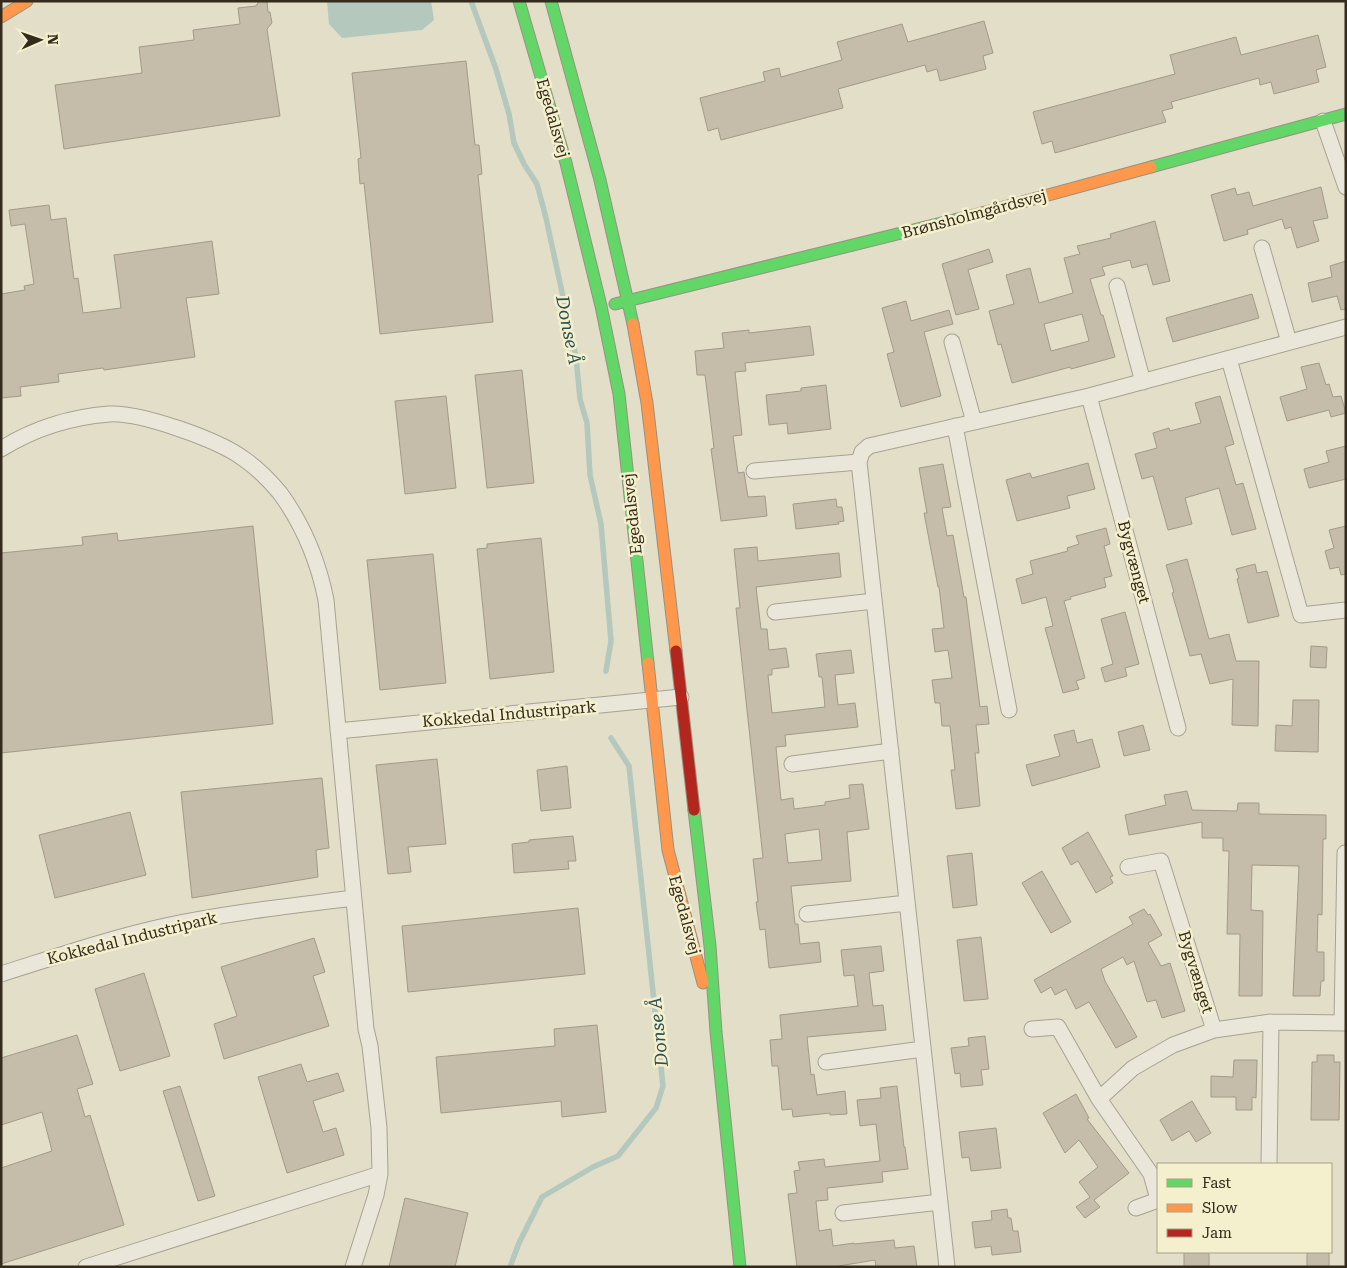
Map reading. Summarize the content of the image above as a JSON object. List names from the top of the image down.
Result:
{
  "streets": {
    "street": [
      "Egedalsvej",
      "Brønsholmgårdsvej",
      "Bygvænget",
      "Kokkedal Industripark"
    ]
  },
  "crossings": [
    ["Egedalsvej", "Brønsholmgårdsvej"],
    ["Egedalsvej", "Kokkedal Industripark"]
  ],
  "water": ["Donse Å"],
  "legend": ["Fast", "Slow", "Jam"],
  "north": "right"
}
